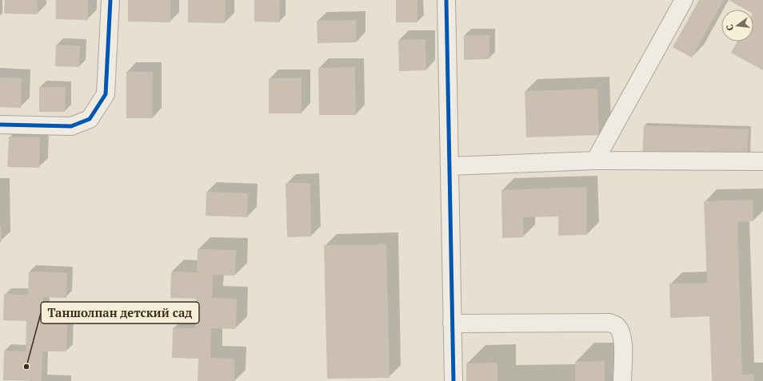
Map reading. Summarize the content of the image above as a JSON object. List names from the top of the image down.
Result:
{
  "places": ["Таншолпан детский сад"],
  "north": "left"
}
